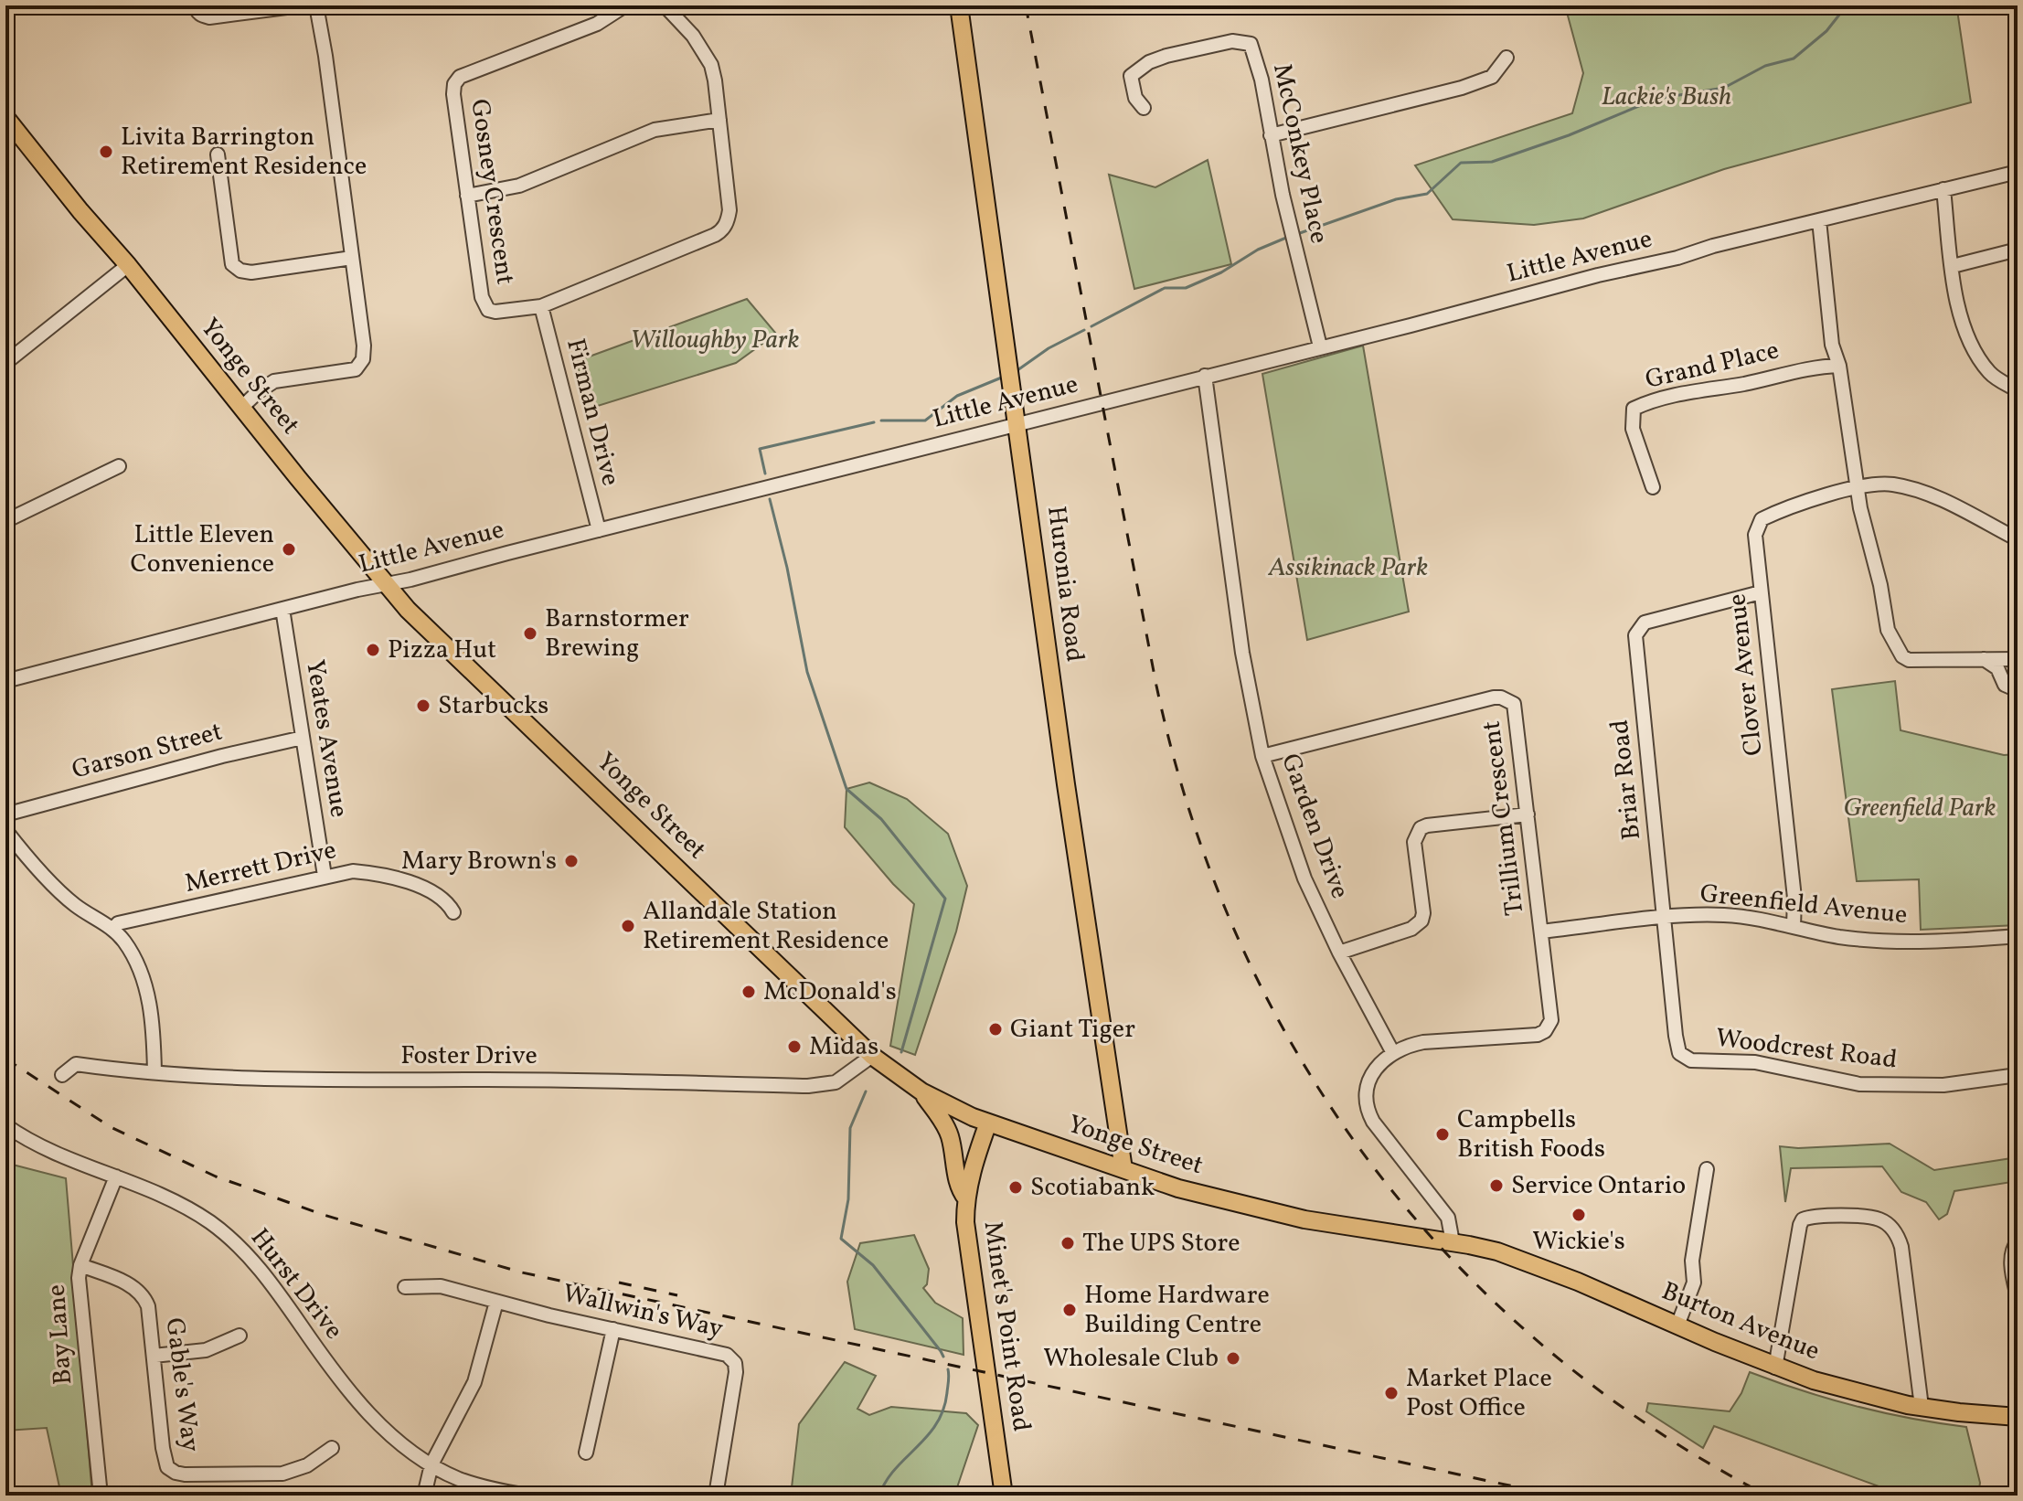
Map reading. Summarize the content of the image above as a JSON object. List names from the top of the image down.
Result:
{
  "streets": {
    "main road": [
      "Yonge Street",
      "Huronia Road",
      "Burton Avenue",
      "Minet's Point Road"
    ],
    "street": [
      "McConkey Place",
      "Gosney Crescent",
      "Little Avenue",
      "Grand Place",
      "Firman Drive",
      "Clover Avenue",
      "Yeates Avenue",
      "Garson Street",
      "Briar Road",
      "Trillium Crescent",
      "Garden Drive",
      "Merrett Drive",
      "Greenfield Avenue",
      "Woodcrest Road",
      "Foster Drive",
      "Hurst Drive",
      "Wallwin's Way",
      "Bay Lane",
      "Gable's Way"
    ]
  },
  "crossings": [
    ["McConkey Place", "Little Avenue"],
    ["Gosney Crescent", "Firman Drive"],
    ["Little Avenue", "Yonge Street"],
    ["Little Avenue", "Firman Drive"],
    ["Little Avenue", "Huronia Road"],
    ["Little Avenue", "Yeates Avenue"],
    ["Little Avenue", "Garden Drive"],
    ["Yonge Street", "Huronia Road"],
    ["Yonge Street", "Foster Drive"],
    ["Yonge Street", "Burton Avenue"],
    ["Yonge Street", "Minet's Point Road"],
    ["Clover Avenue", "Briar Road"],
    ["Clover Avenue", "Greenfield Avenue"],
    ["Yeates Avenue", "Garson Street"],
    ["Yeates Avenue", "Merrett Drive"],
    ["Briar Road", "Greenfield Avenue"],
    ["Briar Road", "Woodcrest Road"],
    ["Trillium Crescent", "Garden Drive"],
    ["Trillium Crescent", "Greenfield Avenue"],
    ["Hurst Drive", "Bay Lane"],
    ["Bay Lane", "Gable's Way"]
  ],
  "parks": [
    "Lackie's Bush",
    "Willoughby Park",
    "Assikinack Park",
    "Greenfield Park"
  ],
  "places": [
    "Livita Barrington Retirement Residence",
    "Little Eleven Convenience",
    "Barnstormer Brewing",
    "Pizza Hut",
    "Starbucks",
    "Mary Brown's",
    "Allandale Station Retirement Residence",
    "McDonald's",
    "Giant Tiger",
    "Midas",
    "Campbells British Foods",
    "Service Ontario",
    "Scotiabank",
    "Wickie's",
    "The UPS Store",
    "Home Hardware Building Centre",
    "Wholesale Club",
    "Market Place Post Office"
  ]
}
